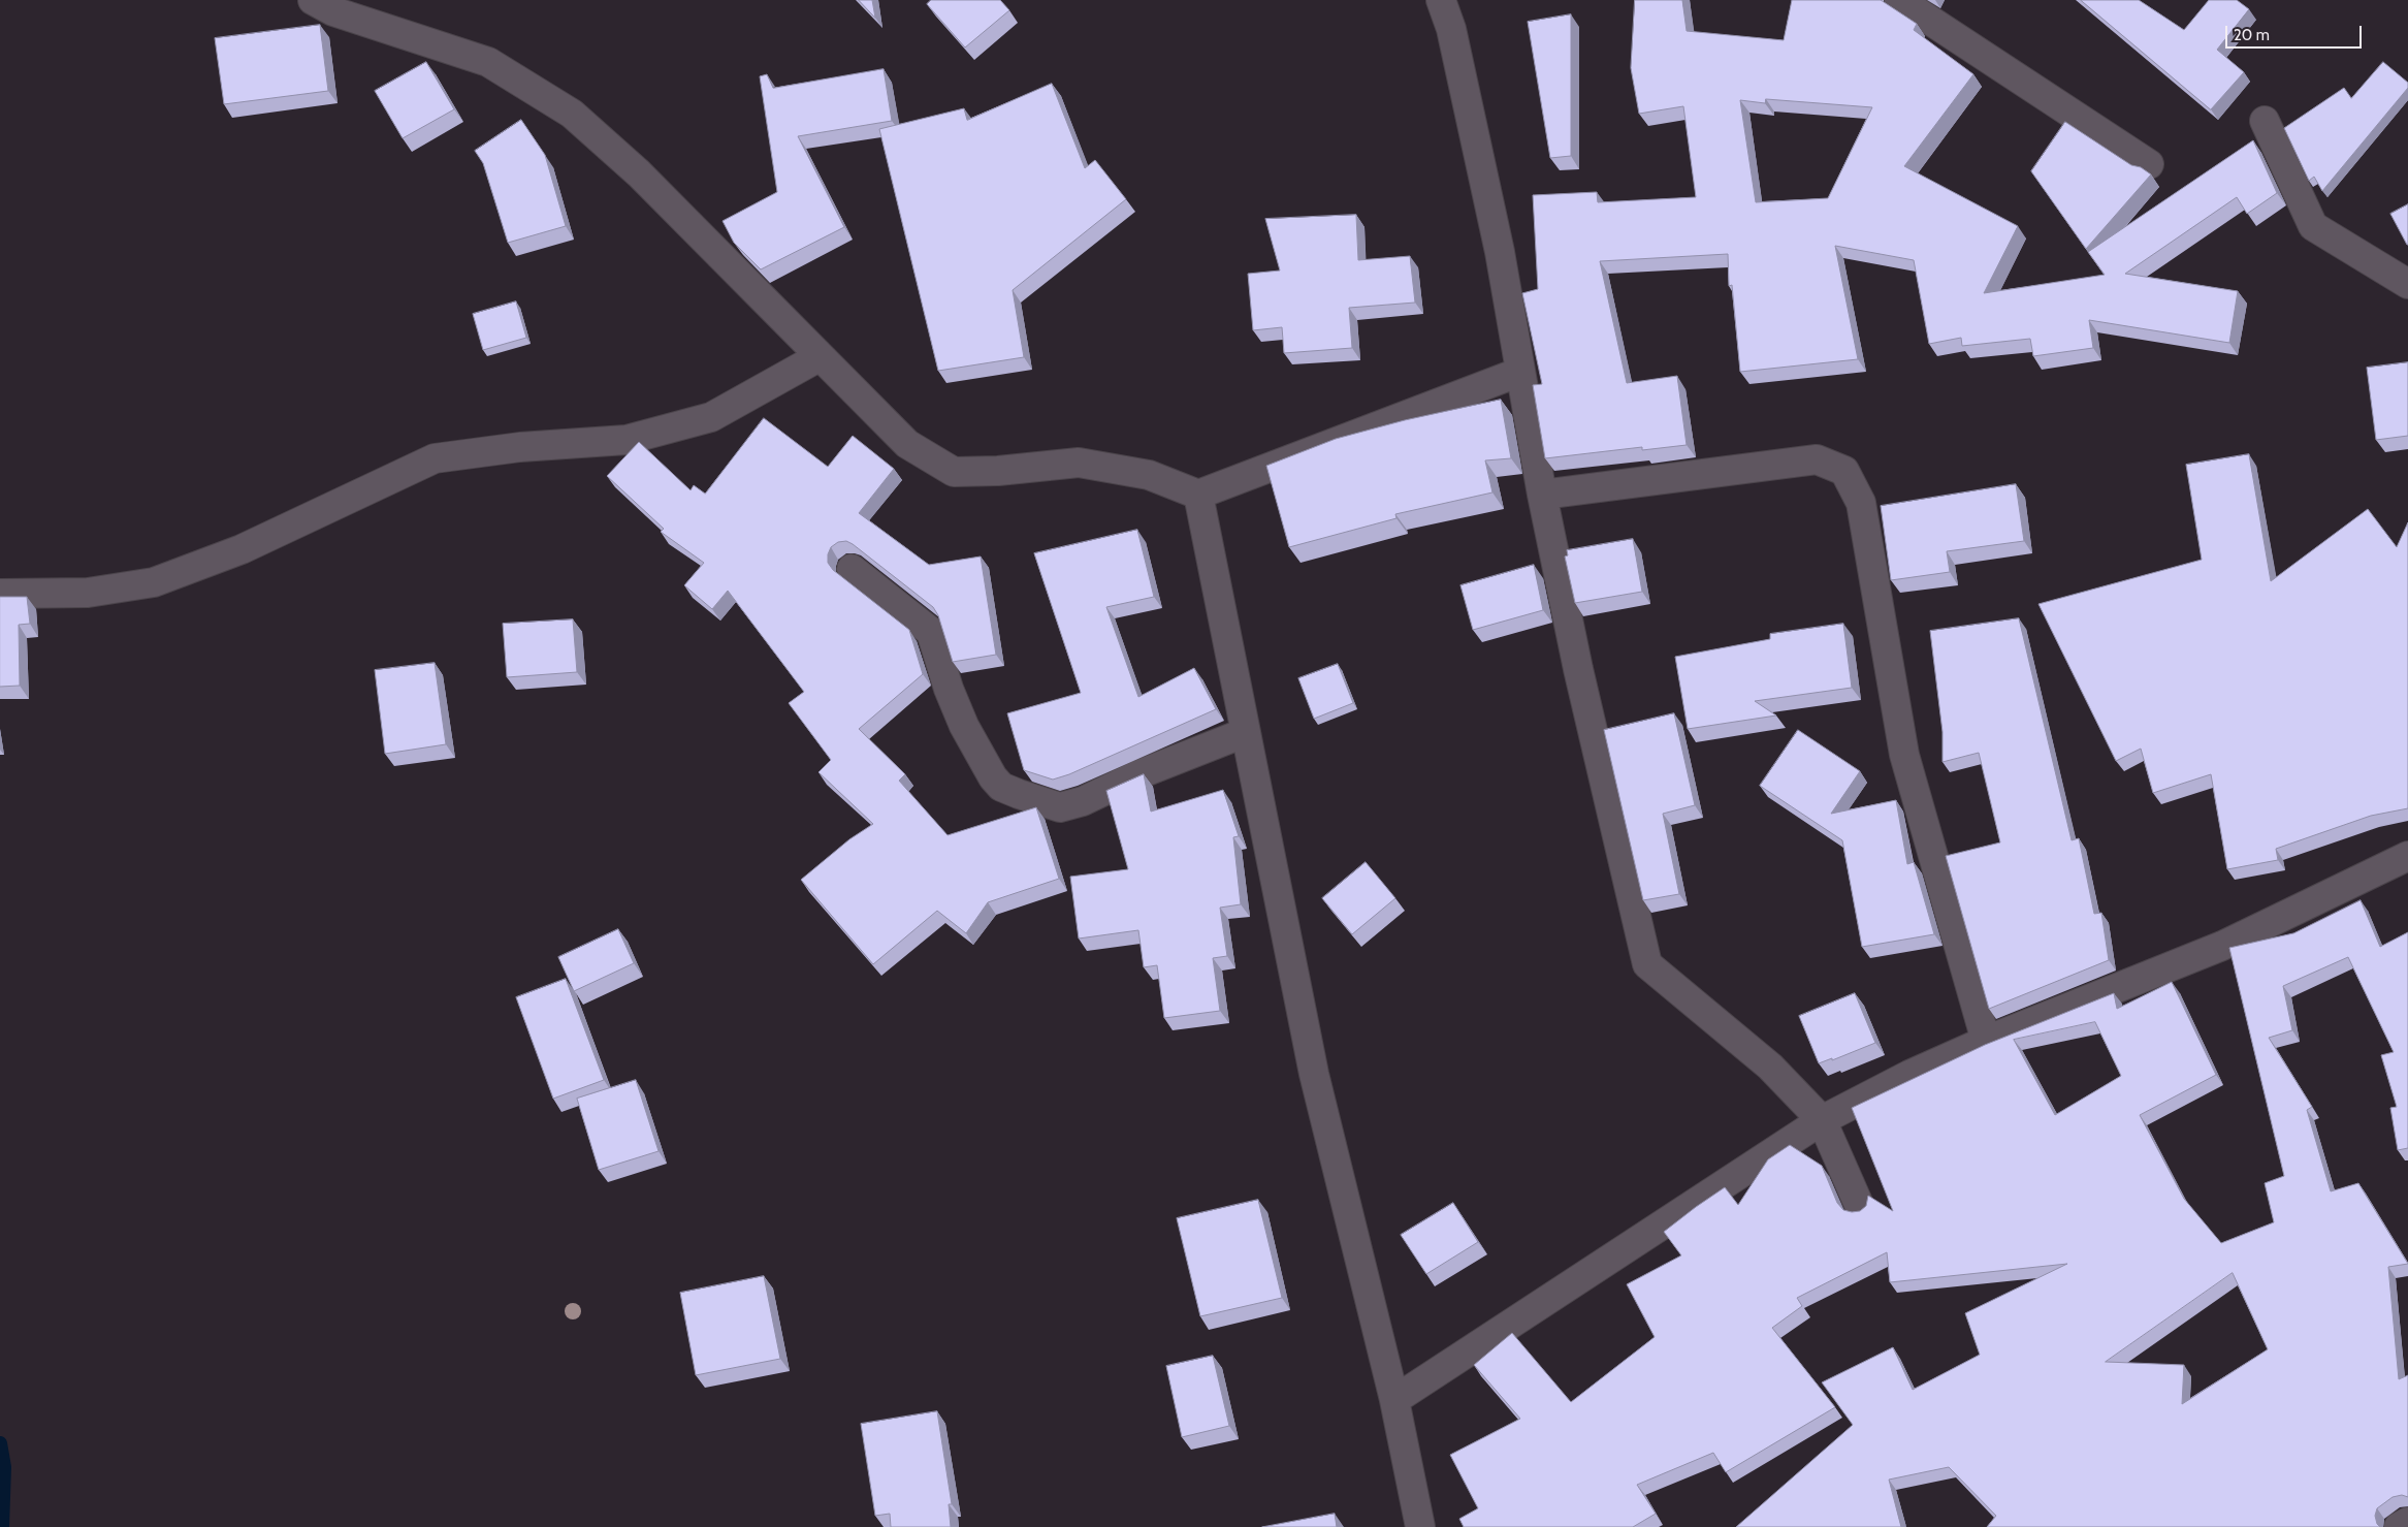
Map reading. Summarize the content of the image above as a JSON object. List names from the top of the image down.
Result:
{
  "scale_bar": "20 m"
}
